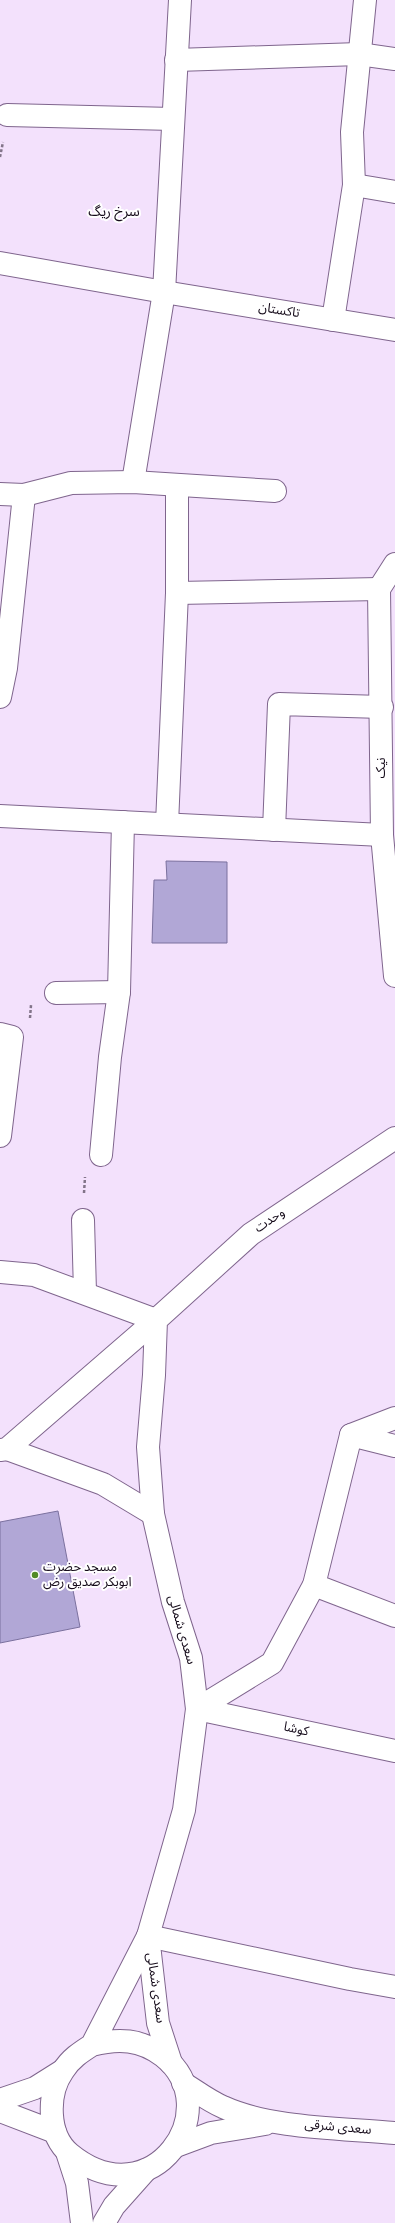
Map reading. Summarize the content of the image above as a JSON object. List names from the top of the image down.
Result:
{
  "streets": {
    "street": [
      "تاکستان",
      "نیک",
      "وحدت",
      "سعدی شمالی",
      "کوشا",
      "سعدی شرقی"
    ]
  },
  "crossings": [
    ["وحدت", "سعدی شمالی"],
    ["سعدی شمالی", "کوشا"],
    ["سعدی شمالی", "سعدی شرقی"]
  ],
  "districts": ["سرخ ریگ"],
  "places": ["مسجد حضرت ابوبکر صدیق رض"]
}
